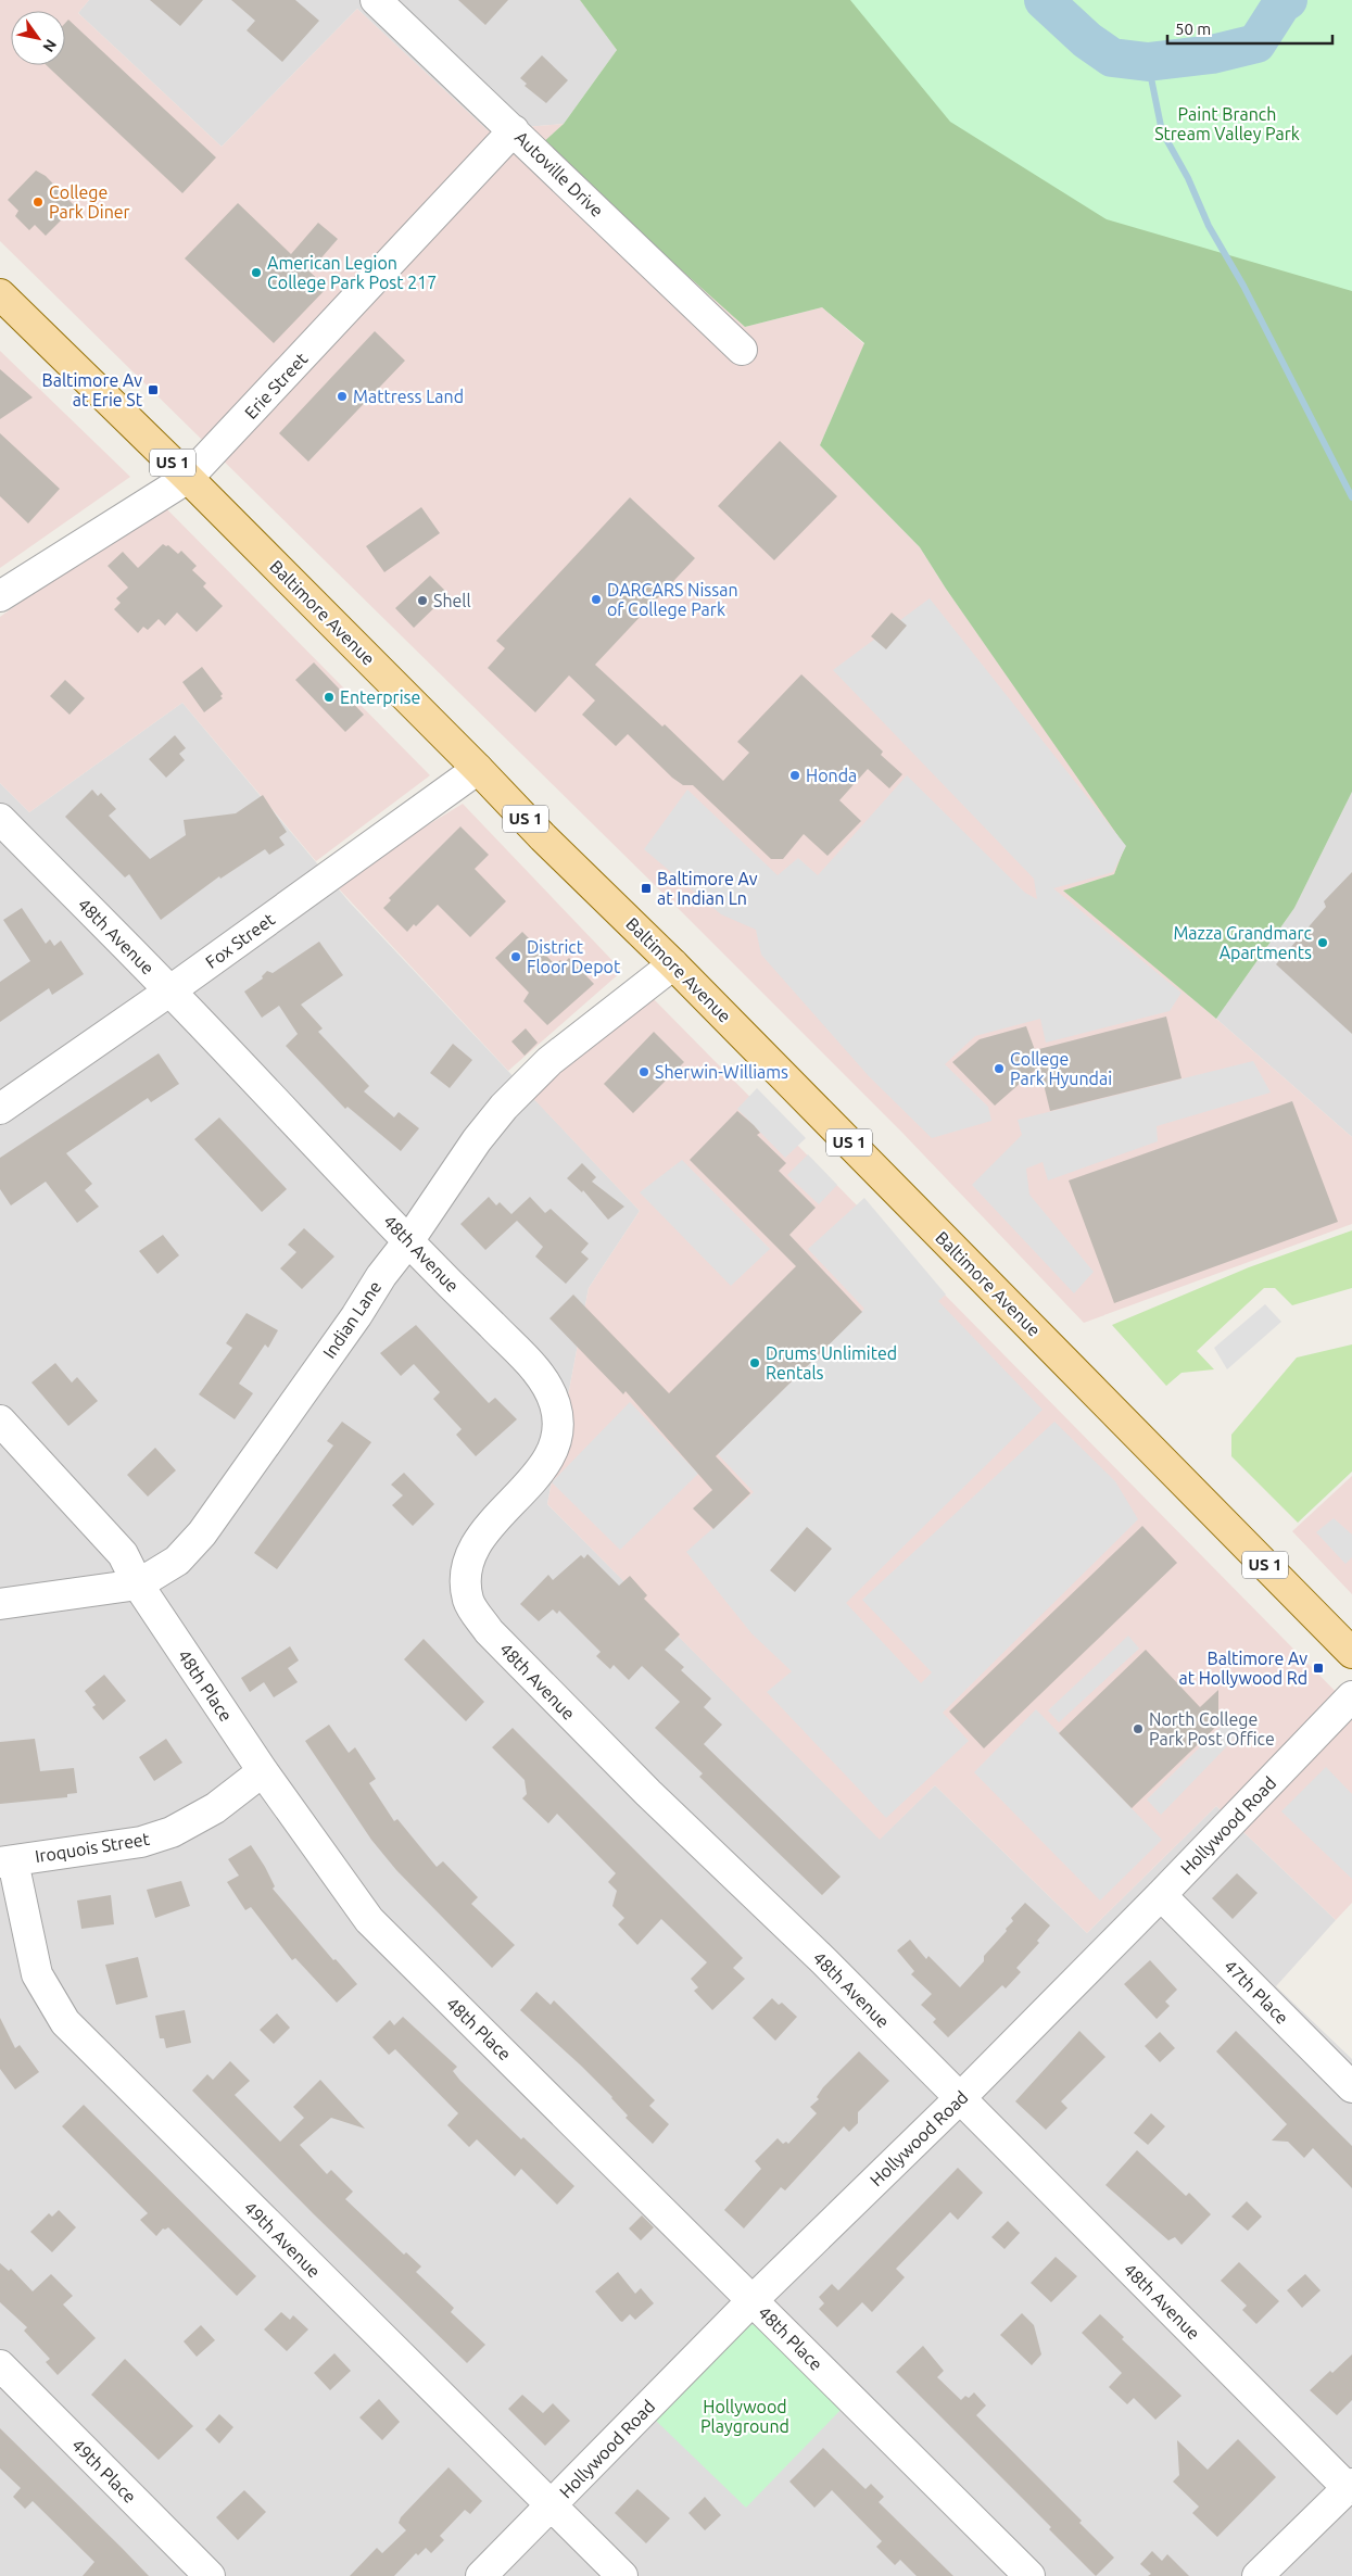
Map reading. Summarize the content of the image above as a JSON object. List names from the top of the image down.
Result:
{
  "streets": {
    "main road": ["US 1", "Baltimore Avenue"],
    "street": [
      "Autoville Drive",
      "Erie Street",
      "48th Avenue",
      "Fox Street",
      "Indian Lane",
      "48th Place",
      "Hollywood Road",
      "Iroquois Street",
      "47th Place",
      "49th Avenue",
      "49th Place"
    ]
  },
  "crossings": [
    ["Autoville Drive", "Erie Street"],
    ["Erie Street", "Baltimore Avenue"],
    ["Baltimore Avenue", "Fox Street"],
    ["Baltimore Avenue", "Indian Lane"],
    ["48th Avenue", "Fox Street"],
    ["48th Avenue", "Indian Lane"],
    ["48th Avenue", "Hollywood Road"],
    ["Indian Lane", "48th Place"],
    ["48th Place", "Hollywood Road"],
    ["48th Place", "Iroquois Street"],
    ["Hollywood Road", "47th Place"],
    ["Hollywood Road", "49th Avenue"],
    ["Iroquois Street", "49th Avenue"]
  ],
  "parks": ["Paint Branch Stream Valley Park", "Hollywood Playground"],
  "places": {
    "other": [
      "College Park Diner",
      "American Legion College Park Post 217",
      "Mattress Land",
      "DARCARS Nissan of College Park",
      "Shell",
      "Enterprise",
      "Honda",
      "Mazza Grandmarc Apartments",
      "District Floor Depot",
      "College Park Hyundai",
      "Sherwin-Williams",
      "Drums Unlimited Rentals",
      "North College Park Post Office"
    ],
    "transit": ["Baltimore Av at Erie St", "Baltimore Av at Indian Ln", "Baltimore Av at Hollywood Rd"]
  },
  "scale_bar": "50 m",
  "north": "bottom right"
}
